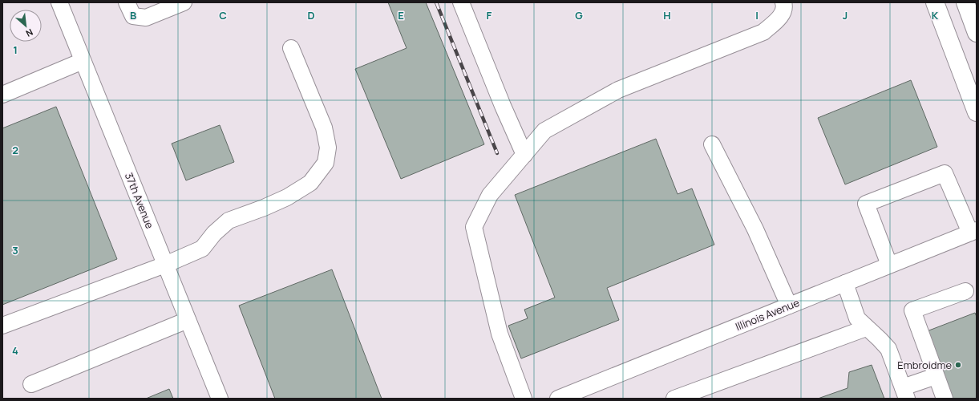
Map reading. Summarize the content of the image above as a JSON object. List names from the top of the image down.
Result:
{
  "streets": {
    "street": ["37th Avenue", "Illinois Avenue"]
  },
  "places": ["Embroidme"],
  "north": "bottom right",
  "grid": {
    "columns": [
      "B",
      "C",
      "D",
      "E",
      "F",
      "G",
      "H",
      "I",
      "J",
      "K"
    ],
    "rows": [
      "1",
      "2",
      "3",
      "4"
    ]
  }
}
